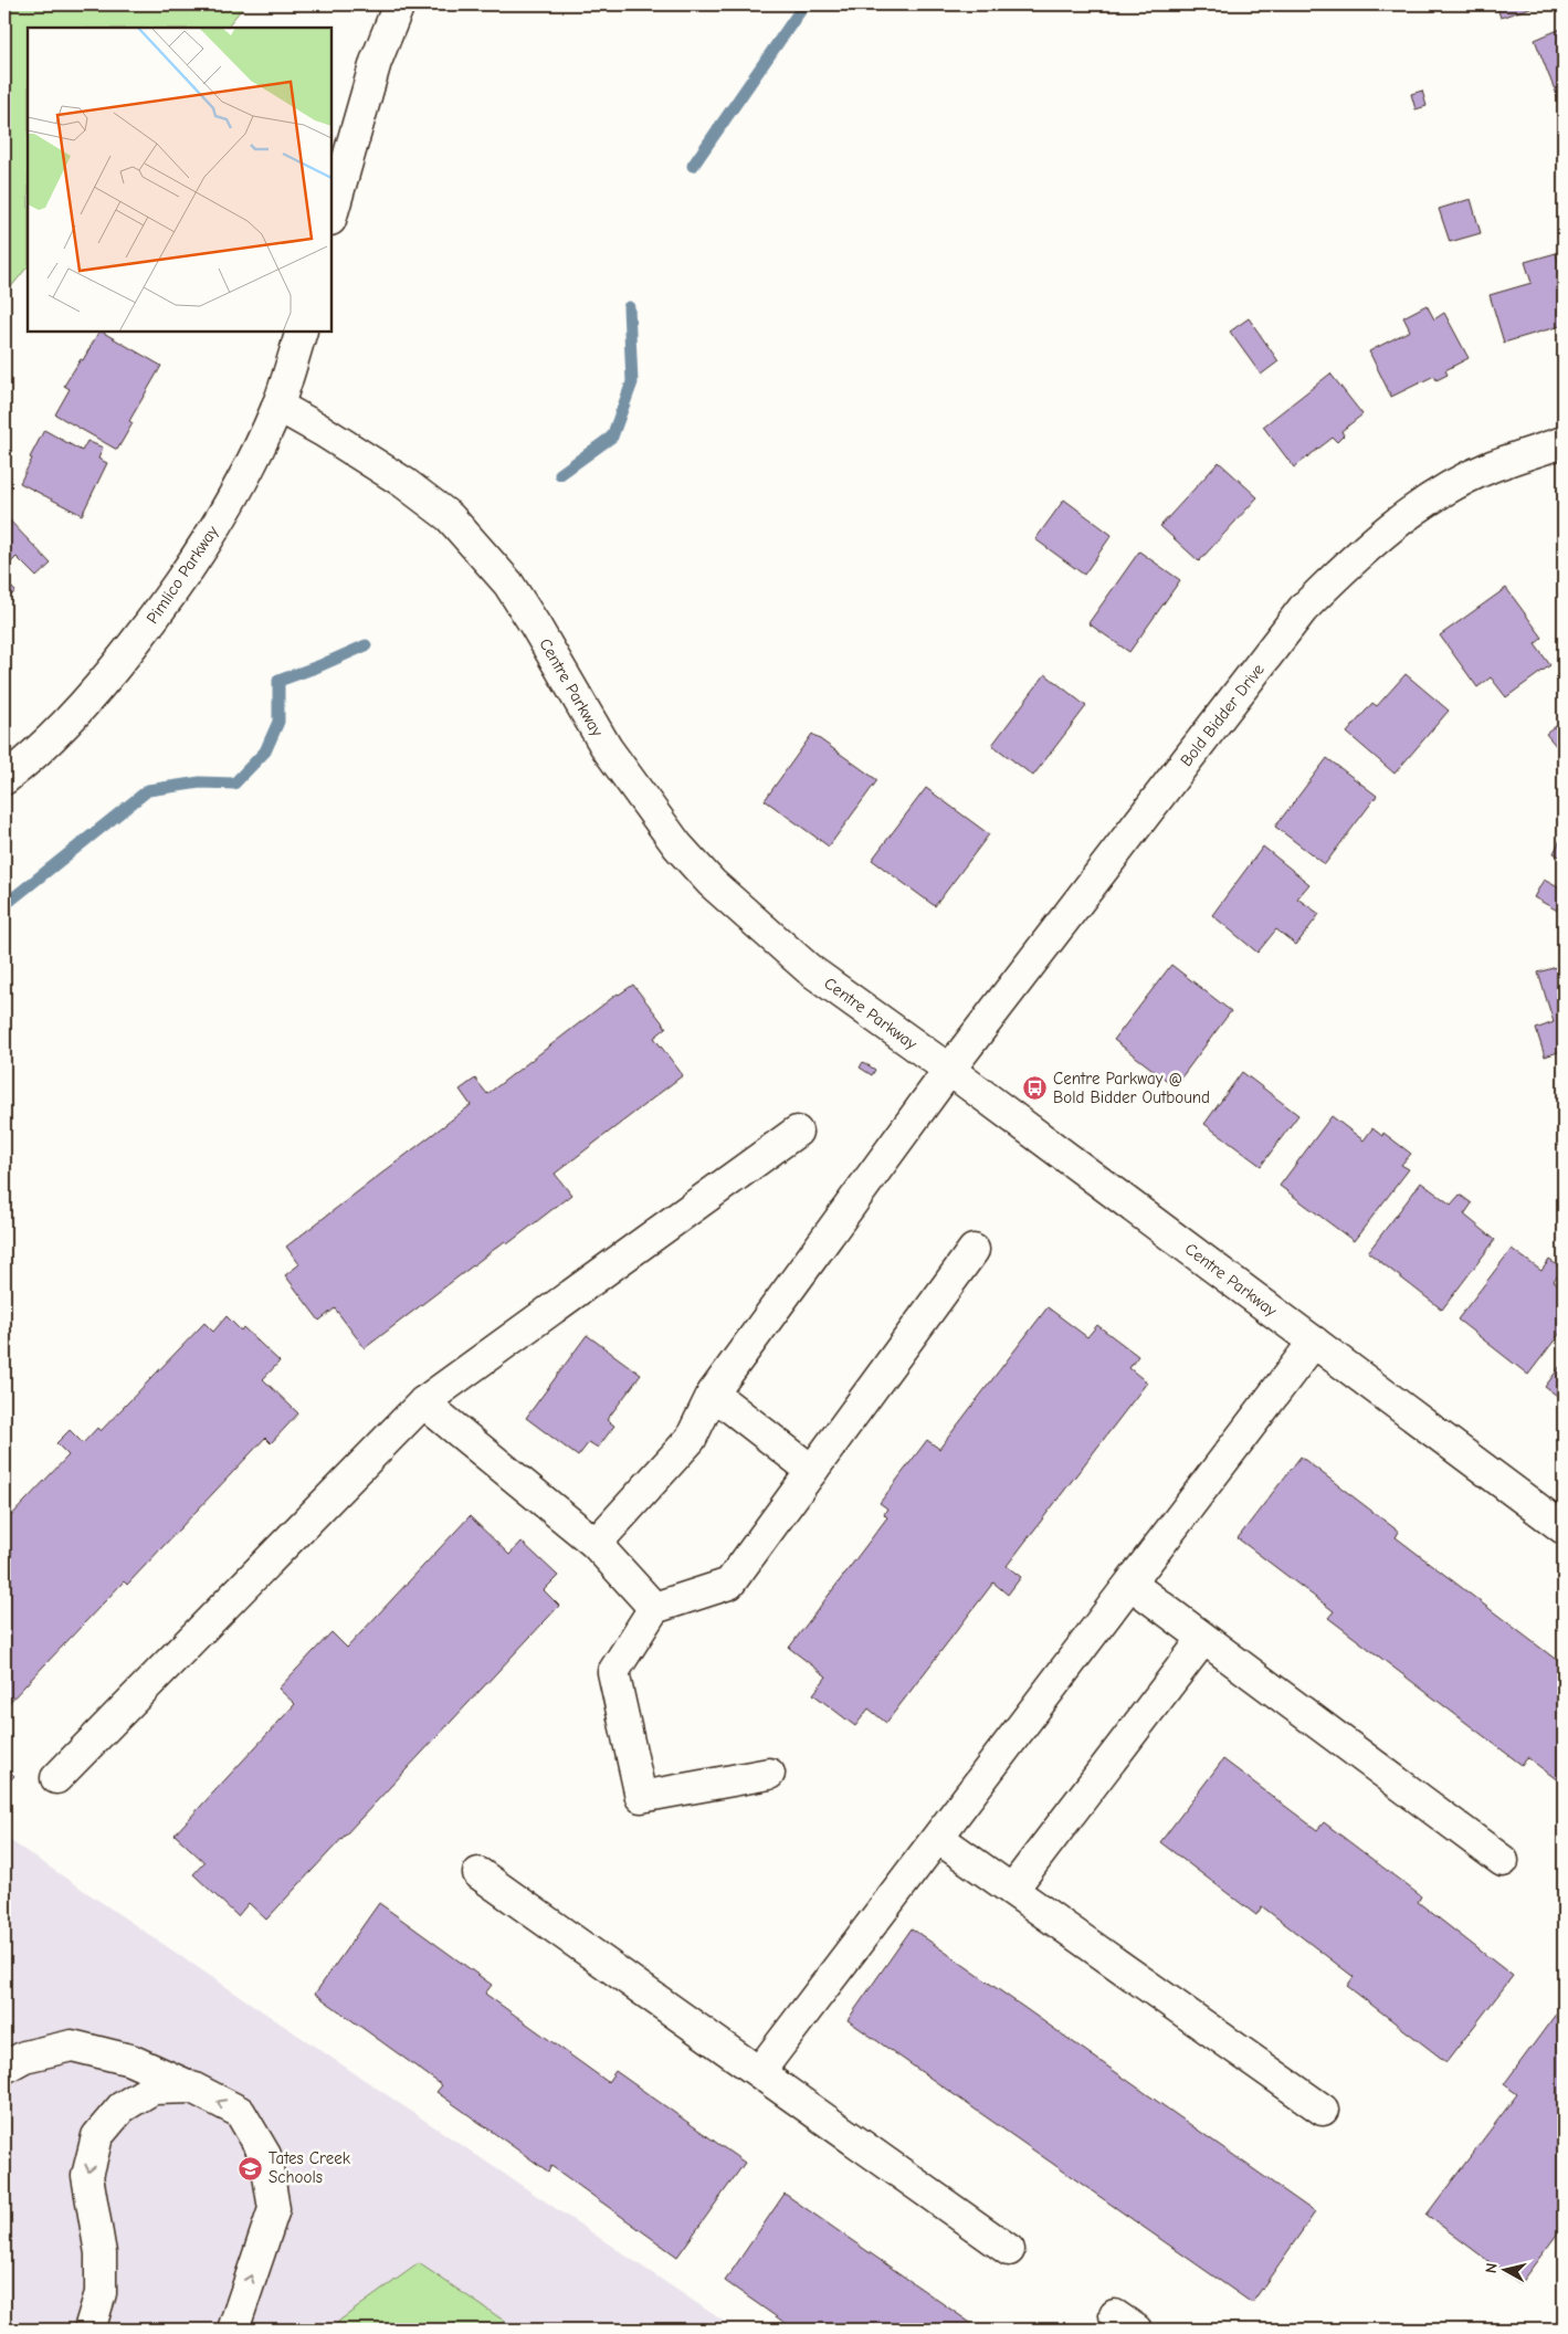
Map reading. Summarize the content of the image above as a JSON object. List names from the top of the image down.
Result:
{
  "streets": {
    "street": ["Pimlico Parkway", "Centre Parkway", "Bold Bidder Drive"]
  },
  "crossings": [
    ["Pimlico Parkway", "Centre Parkway"],
    ["Centre Parkway", "Bold Bidder Drive"]
  ],
  "places": {
    "bus stop": ["Centre Parkway @ Bold Bidder Outbound"],
    "school or university": ["Tates Creek Schools"]
  },
  "north": "left"
}
